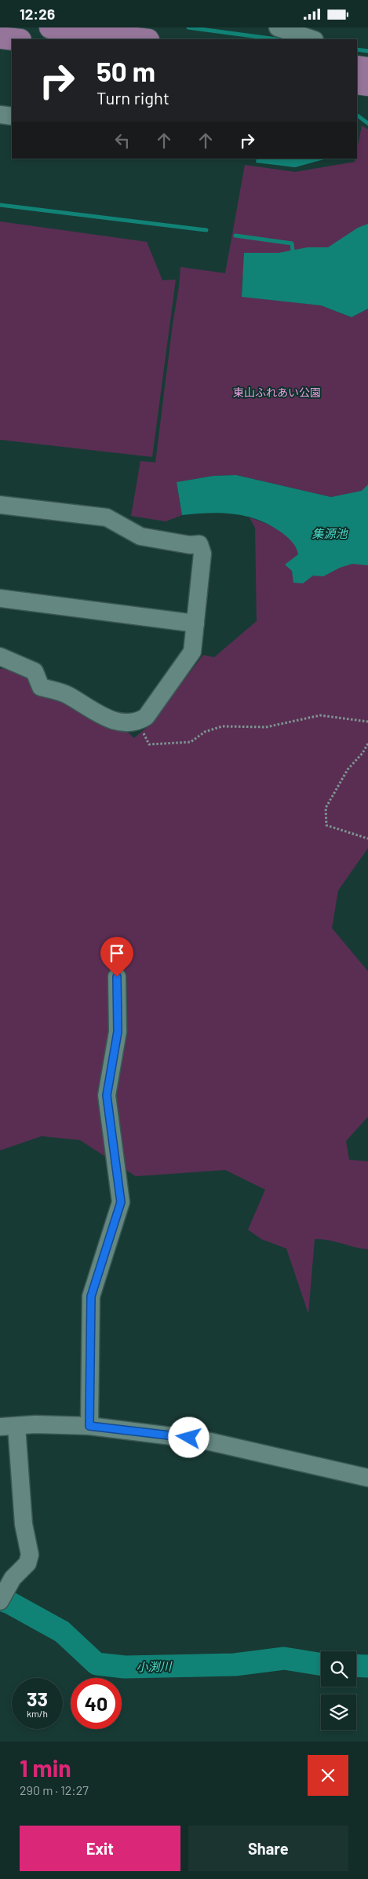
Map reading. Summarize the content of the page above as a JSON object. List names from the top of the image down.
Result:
{
  "water": ["集源池", "小渕川"],
  "parks": ["東山ふれあい公園"],
  "page": {
    "status": "12:26",
    "turn": ["50 m", "Turn right"],
    "speed": "33 km/h",
    "limit": "40",
    "heading": ["1 min", "290 m · 12:27"],
    "buttons": ["Exit", "Share"]
  }
}
